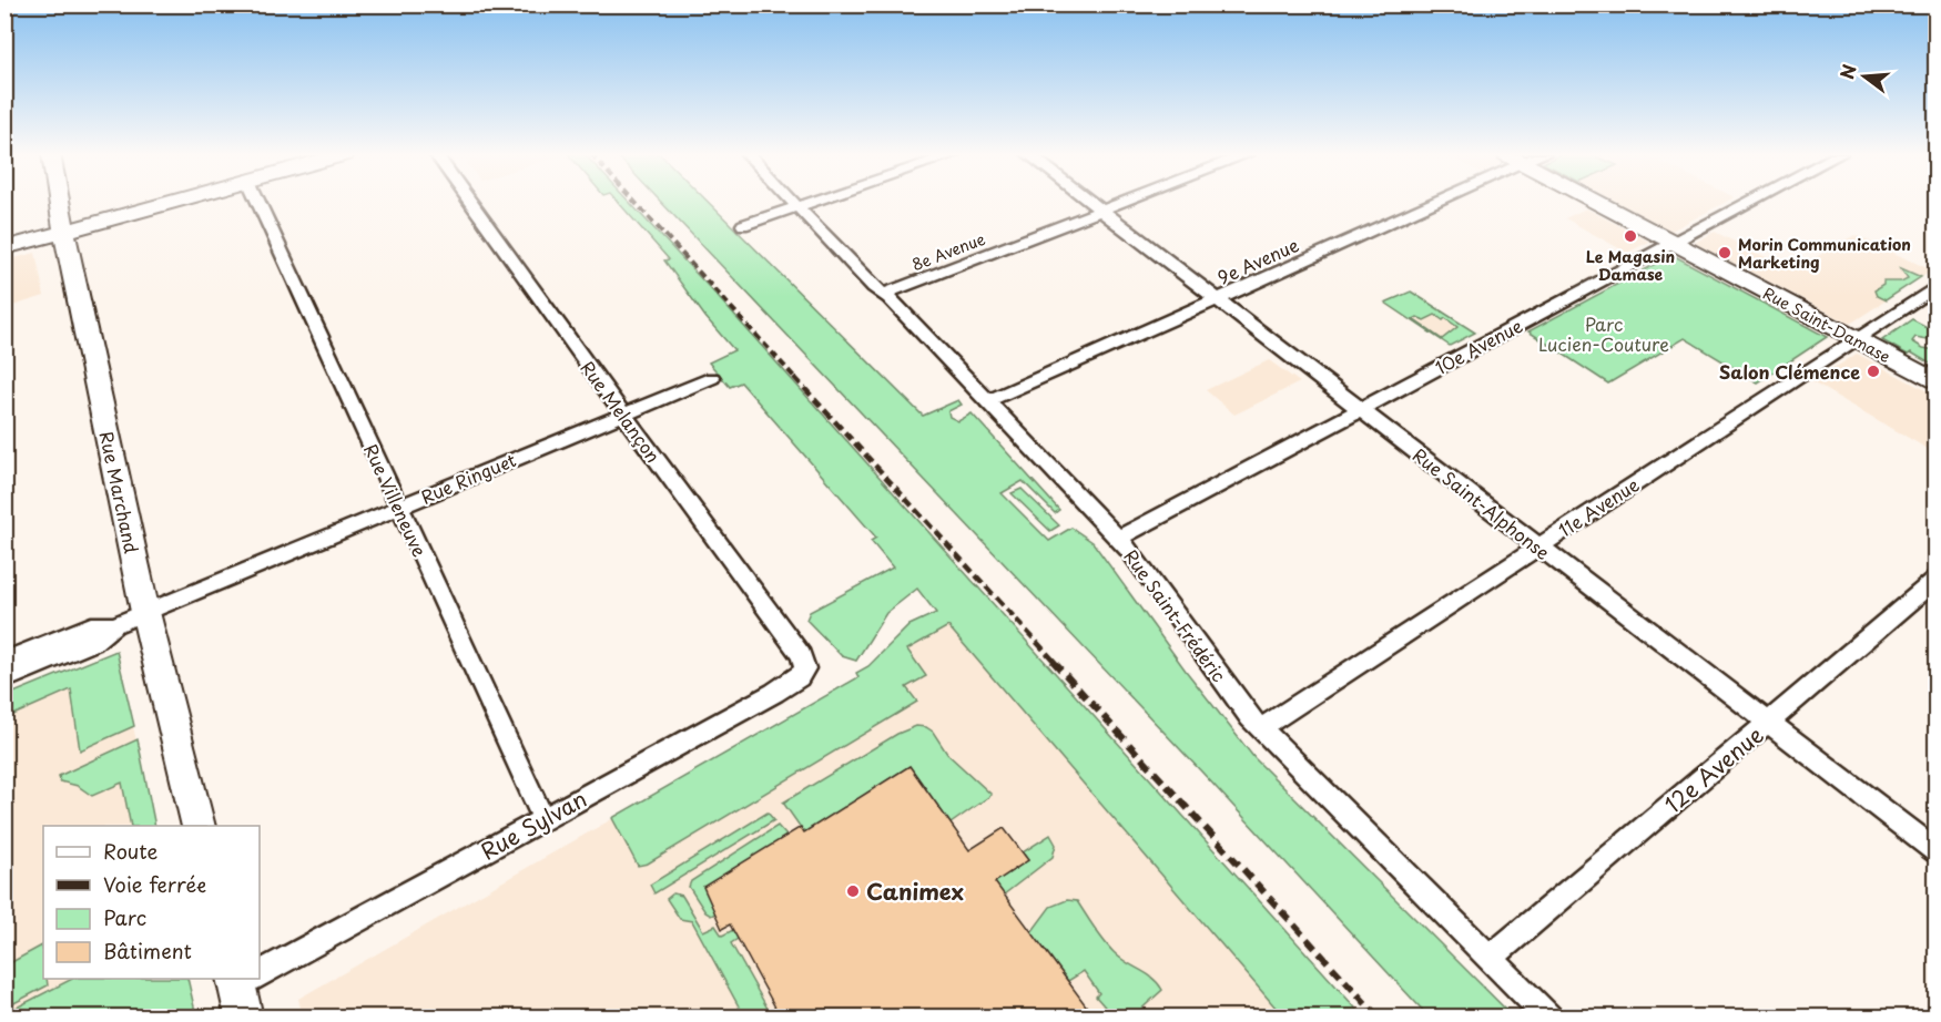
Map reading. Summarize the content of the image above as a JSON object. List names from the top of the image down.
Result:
{
  "streets": {
    "street": [
      "8e Avenue",
      "9e Avenue",
      "Rue Saint-Damase",
      "10e Avenue",
      "Rue Melançon",
      "Rue Ringuet",
      "Rue Marchand",
      "Rue Villeneuve",
      "Rue Saint-Alphonse",
      "11e Avenue",
      "Rue Saint-Frédéric",
      "12e Avenue",
      "Rue Sylvan"
    ]
  },
  "crossings": [
    ["8e Avenue", "Rue Saint-Alphonse"],
    ["8e Avenue", "Rue Saint-Frédéric"],
    ["9e Avenue", "Rue Saint-Alphonse"],
    ["9e Avenue", "Rue Saint-Frédéric"],
    ["Rue Saint-Damase", "10e Avenue"],
    ["Rue Saint-Damase", "11e Avenue"],
    ["10e Avenue", "Rue Saint-Alphonse"],
    ["10e Avenue", "Rue Saint-Frédéric"],
    ["Rue Melançon", "Rue Ringuet"],
    ["Rue Melançon", "Rue Sylvan"],
    ["Rue Ringuet", "Rue Marchand"],
    ["Rue Ringuet", "Rue Villeneuve"],
    ["Rue Villeneuve", "Rue Sylvan"],
    ["Rue Saint-Alphonse", "11e Avenue"],
    ["Rue Saint-Alphonse", "12e Avenue"],
    ["11e Avenue", "Rue Saint-Frédéric"],
    ["Rue Saint-Frédéric", "12e Avenue"]
  ],
  "parks": ["Parc Lucien-Couture"],
  "places": [
    "Le Magasin Damase",
    "Morin Communication Marketing",
    "Salon Clémence",
    "Canimex"
  ],
  "legend": [
    "Route",
    "Voie ferrée",
    "Parc",
    "Bâtiment"
  ],
  "north": "left"
}
